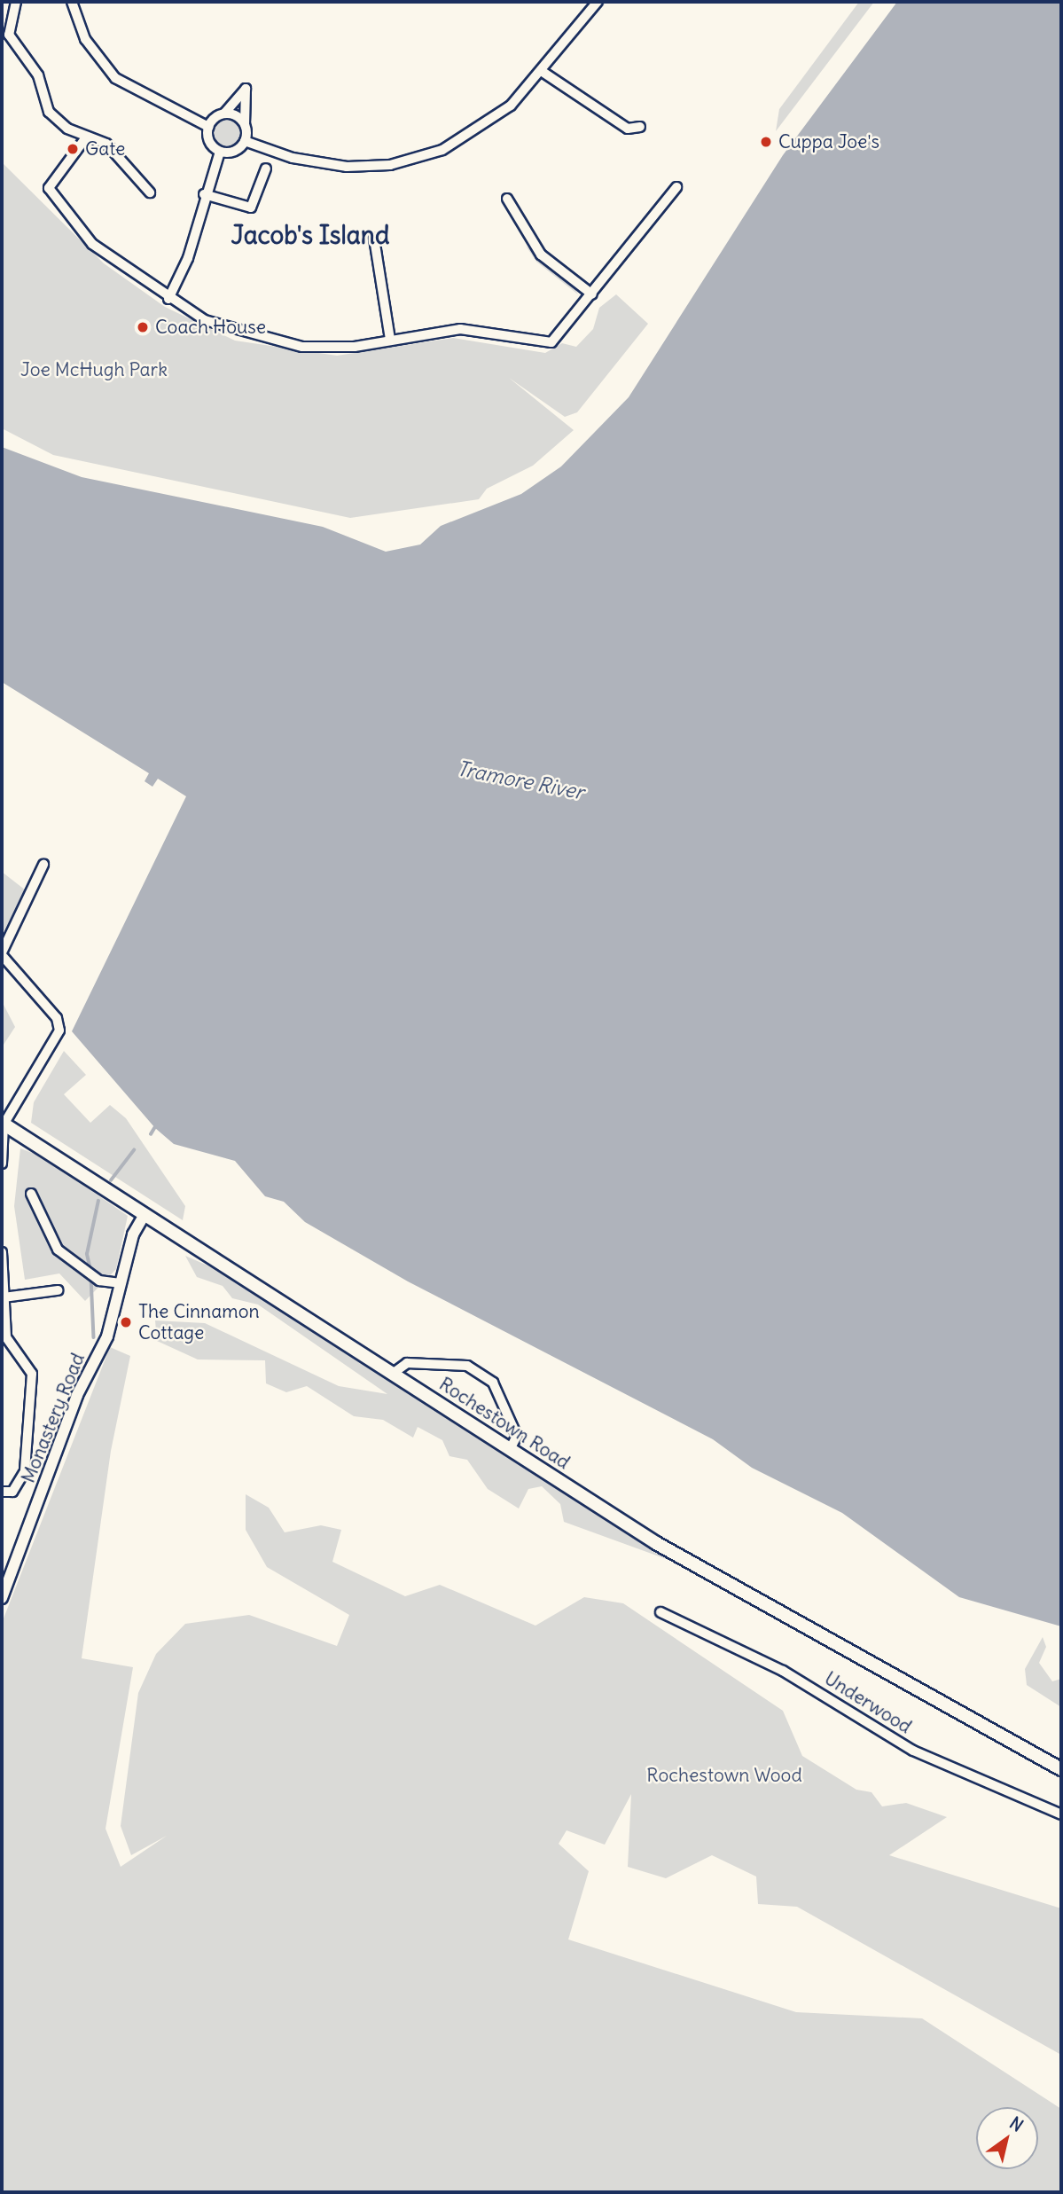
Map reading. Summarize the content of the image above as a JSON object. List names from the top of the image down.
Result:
{
  "streets": {
    "main road": ["Rochestown Road"],
    "street": ["Monastery Road", "Underwood"]
  },
  "crossings": [
    ["Monastery Road", "Rochestown Road"]
  ],
  "districts": ["Jacob's Island"],
  "water": ["Tramore River"],
  "parks": ["Joe McHugh Park", "Rochestown Wood"],
  "places": [
    "Cuppa Joe's",
    "Gate",
    "Coach House",
    "The Cinnamon Cottage"
  ],
  "north": "top right"
}
